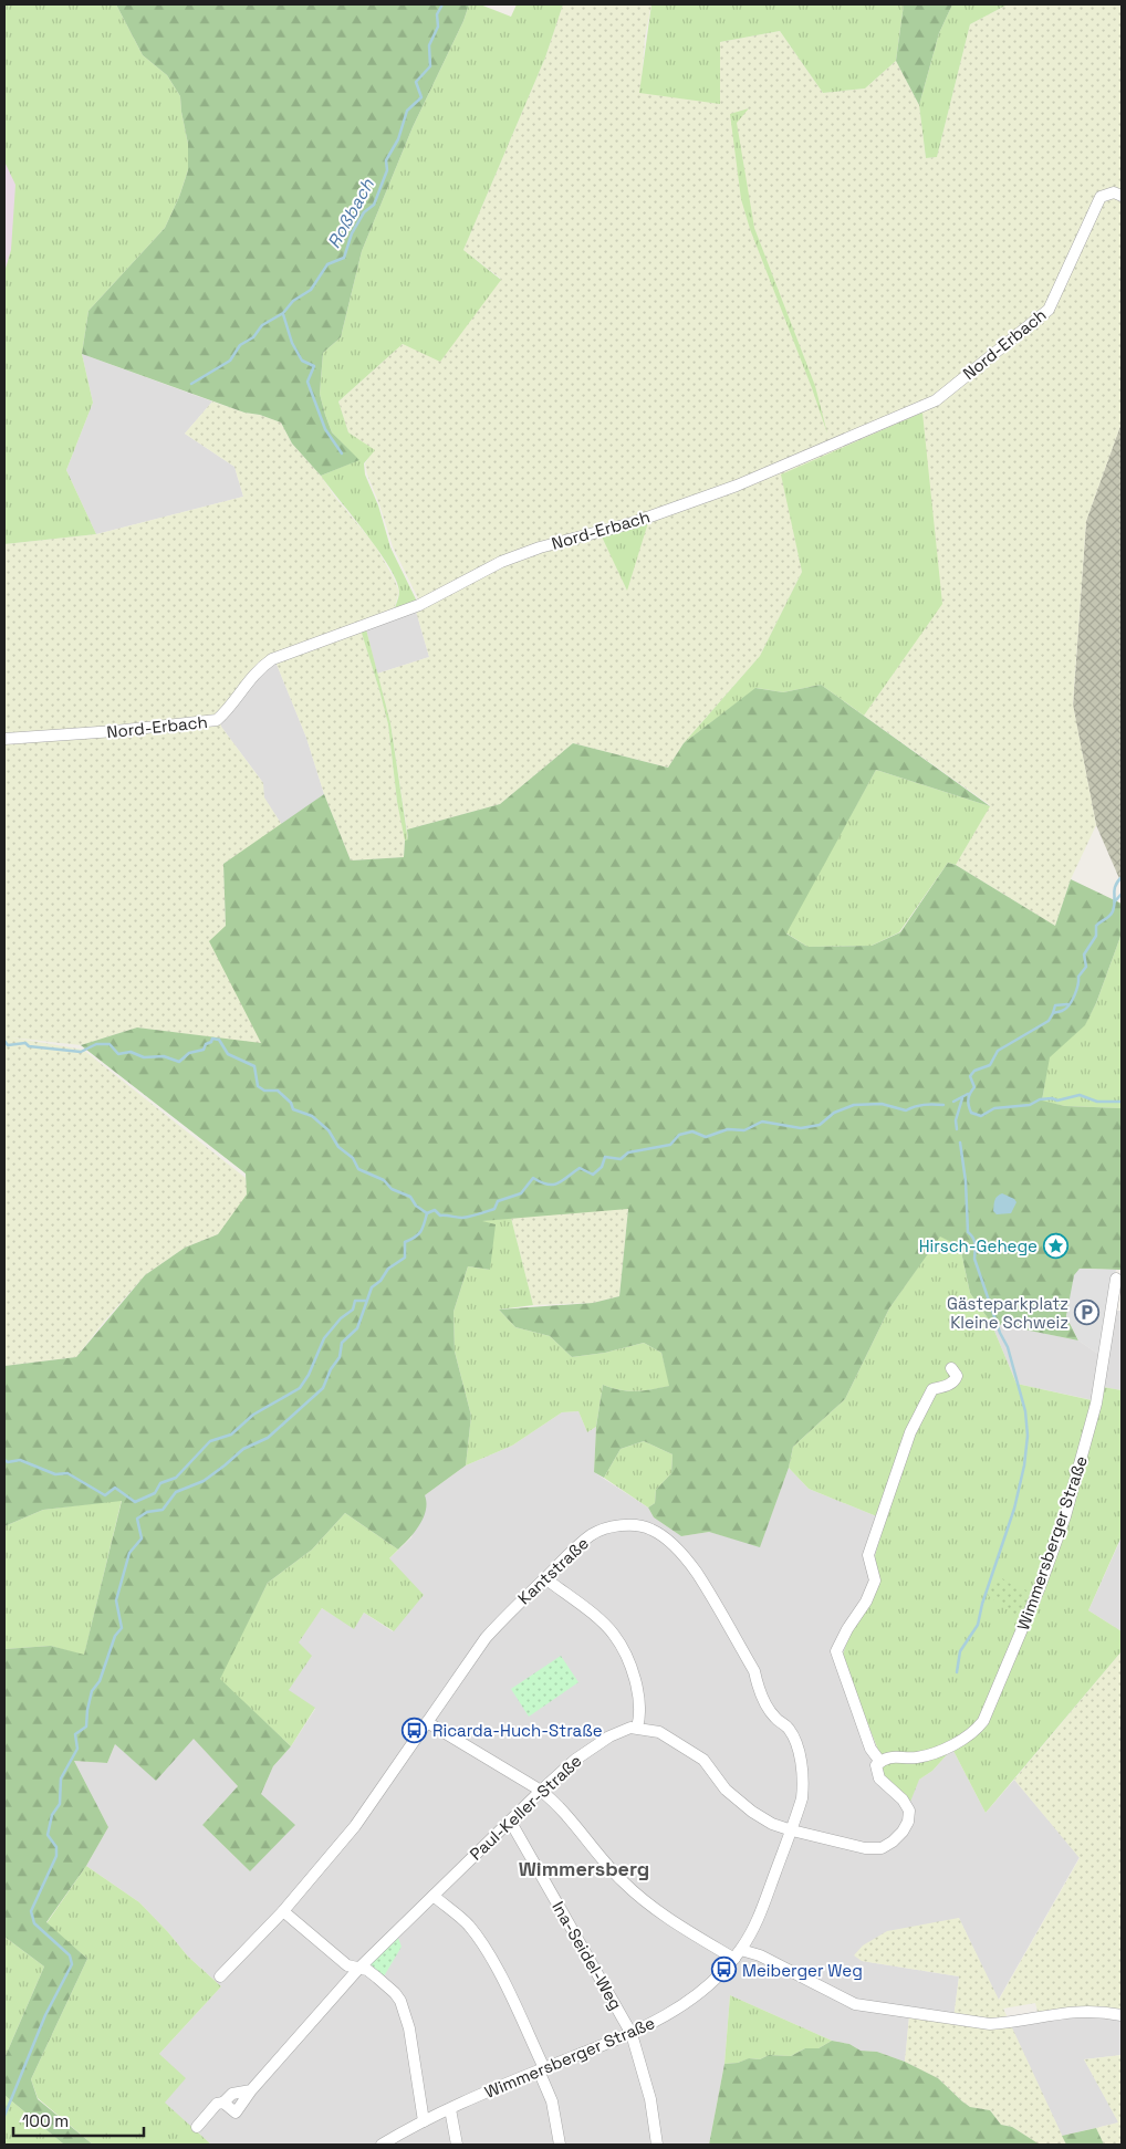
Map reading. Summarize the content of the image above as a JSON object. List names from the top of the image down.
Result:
{
  "streets": {
    "street": [
      "Nord-Erbach",
      "Wimmersberger Straße",
      "Kantstraße",
      "Paul-Keller-Straße",
      "Ina-Seidel-Weg"
    ]
  },
  "crossings": [
    ["Wimmersberger Straße", "Kantstraße"],
    ["Wimmersberger Straße", "Ina-Seidel-Weg"],
    ["Paul-Keller-Straße", "Ina-Seidel-Weg"]
  ],
  "districts": ["Wimmersberg"],
  "water": ["Roßbach"],
  "places": {
    "place": ["Hirsch-Gehege"],
    "parking": ["Gästeparkplatz Kleine Schweiz"],
    "bus stop": ["Ricarda-Huch-Straße", "Meiberger Weg"]
  },
  "scale_bar": "100 m"
}
